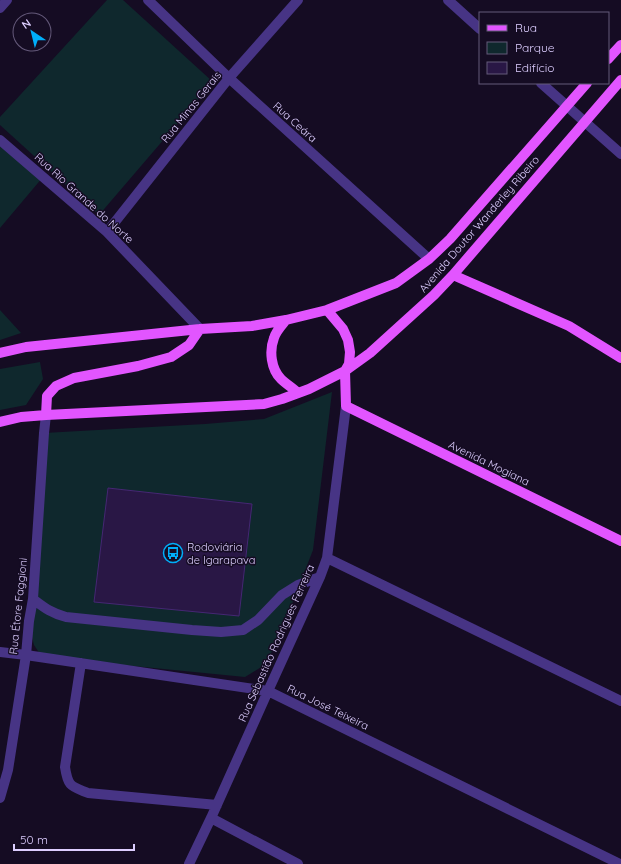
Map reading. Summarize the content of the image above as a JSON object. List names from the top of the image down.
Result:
{
  "streets": {
    "main road": ["Avenida Doutor Wanderley Ribeiro", "Avenida Mogiana", "Rua Sebastião Rodrigues Ferreira"],
    "street": [
      "Rua Minas Gerais",
      "Rua Ceára",
      "Rua Rio Grande do Norte",
      "Rua Étore Faggioni",
      "Rua José Teixeira"
    ]
  },
  "crossings": [
    ["Rua Minas Gerais", "Rua Ceára"],
    ["Rua Minas Gerais", "Rua Rio Grande do Norte"],
    ["Rua Ceára", "Avenida Doutor Wanderley Ribeiro"],
    ["Avenida Doutor Wanderley Ribeiro", "Rua Sebastião Rodrigues Ferreira"],
    ["Avenida Mogiana", "Rua Sebastião Rodrigues Ferreira"],
    ["Rua Étore Faggioni", "Rua José Teixeira"],
    ["Rua Sebastião Rodrigues Ferreira", "Rua José Teixeira"]
  ],
  "places": {
    "bus stop": ["Rodoviária de Igarapava"]
  },
  "legend": ["Rua", "Parque", "Edifício"],
  "scale_bar": "50 m",
  "north": "top left"
}
